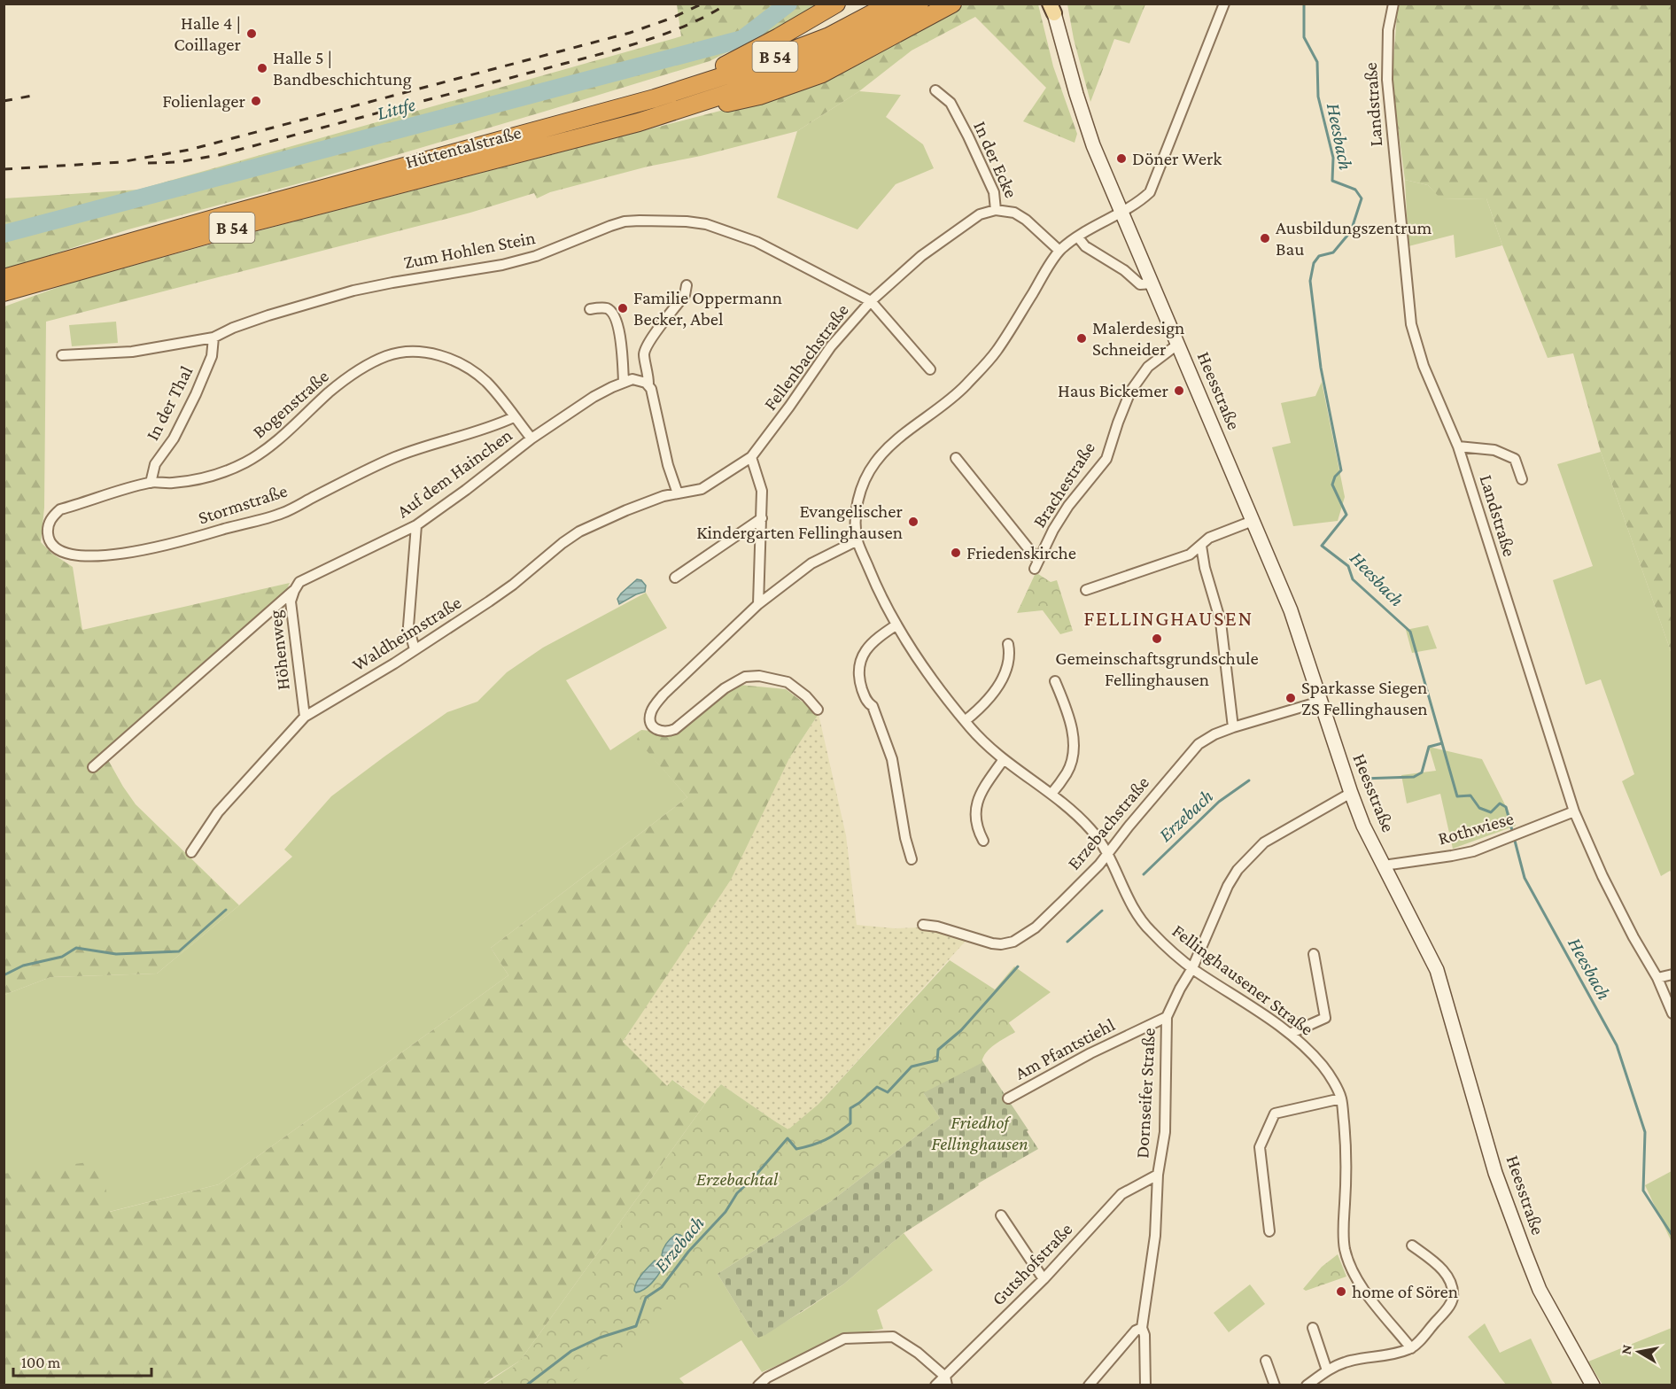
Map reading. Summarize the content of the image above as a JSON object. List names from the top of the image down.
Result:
{
  "streets": {
    "highway": ["B 54", "Hüttentalstraße"],
    "main road": ["Heesstraße"],
    "street": [
      "Landstraße",
      "In der Ecke",
      "Zum Hohlen Stein",
      "Fellenbachstraße",
      "In der Thal",
      "Bogenstraße",
      "Auf dem Hainchen",
      "Brachestraße",
      "Stormstraße",
      "Waldheimstraße",
      "Höhenweg",
      "Erzebachstraße",
      "Rothwiese",
      "Fellinghausener Straße",
      "Am Pfantstiehl",
      "Dornseifer Straße",
      "Gutshofstraße"
    ]
  },
  "crossings": [
    ["Landstraße", "Rothwiese"],
    ["In der Ecke", "Fellenbachstraße"],
    ["In der Ecke", "Fellinghausener Straße"],
    ["Zum Hohlen Stein", "Fellenbachstraße"],
    ["Zum Hohlen Stein", "In der Thal"],
    ["Heesstraße", "Brachestraße"],
    ["Heesstraße", "Erzebachstraße"],
    ["Heesstraße", "Rothwiese"],
    ["Heesstraße", "Fellinghausener Straße"],
    ["Heesstraße", "Dornseifer Straße"],
    ["In der Thal", "Bogenstraße"],
    ["Bogenstraße", "Auf dem Hainchen"],
    ["Bogenstraße", "Stormstraße"],
    ["Auf dem Hainchen", "Höhenweg"],
    ["Waldheimstraße", "Höhenweg"],
    ["Erzebachstraße", "Fellinghausener Straße"],
    ["Fellinghausener Straße", "Dornseifer Straße"],
    ["Am Pfantstiehl", "Dornseifer Straße"],
    ["Dornseifer Straße", "Gutshofstraße"]
  ],
  "districts": ["FELLINGHAUSEN"],
  "water": ["Littfe", "Heesbach", "Erzebach"],
  "parks": ["Friedhof Fellinghausen", "Erzebachtal"],
  "places": [
    "Halle 4 | Coillager",
    "Halle 5 | Bandbeschichtung",
    "Folienlager",
    "Döner Werk",
    "Ausbildungszentrum Bau",
    "Familie Oppermann Becker, Abel",
    "Malerdesign Schneider",
    "Haus Bickemer",
    "Evangelischer Kindergarten Fellinghausen",
    "Friedenskirche",
    "Gemeinschaftsgrundschule Fellinghausen",
    "Sparkasse Siegen ZS Fellinghausen",
    "home of Sören"
  ],
  "scale_bar": "100 m",
  "north": "left"
}
